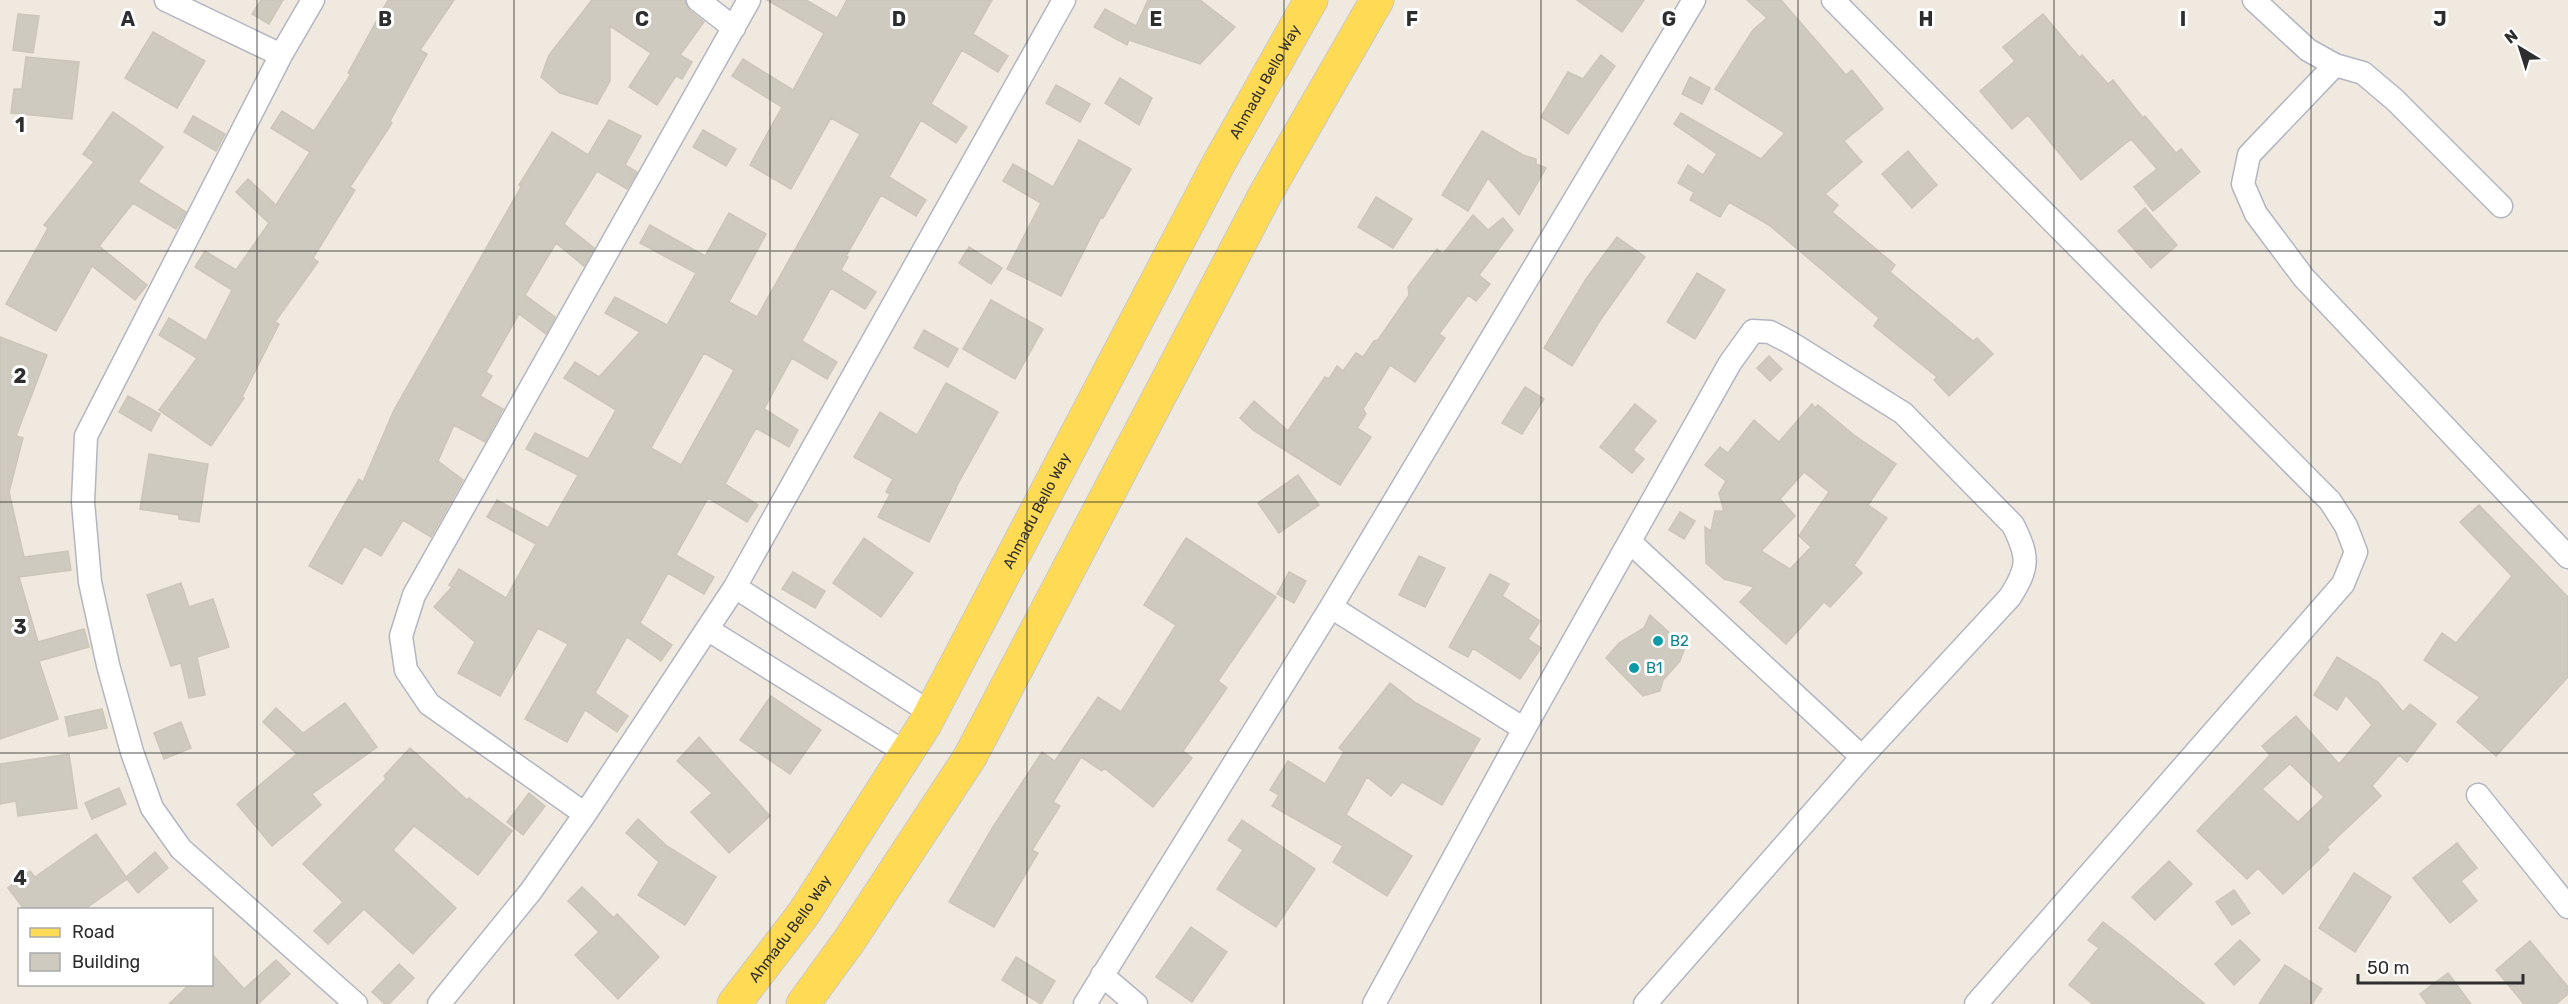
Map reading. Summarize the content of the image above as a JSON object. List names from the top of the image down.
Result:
{
  "streets": {
    "main road": ["Ahmadu Bello Way"]
  },
  "places": ["B2", "B1"],
  "legend": ["Road", "Building"],
  "scale_bar": "50 m",
  "north": "top left",
  "grid": {
    "columns": [
      "A",
      "B",
      "C",
      "D",
      "E",
      "F",
      "G",
      "H",
      "I",
      "J"
    ],
    "rows": [
      "1",
      "2",
      "3",
      "4"
    ]
  }
}
